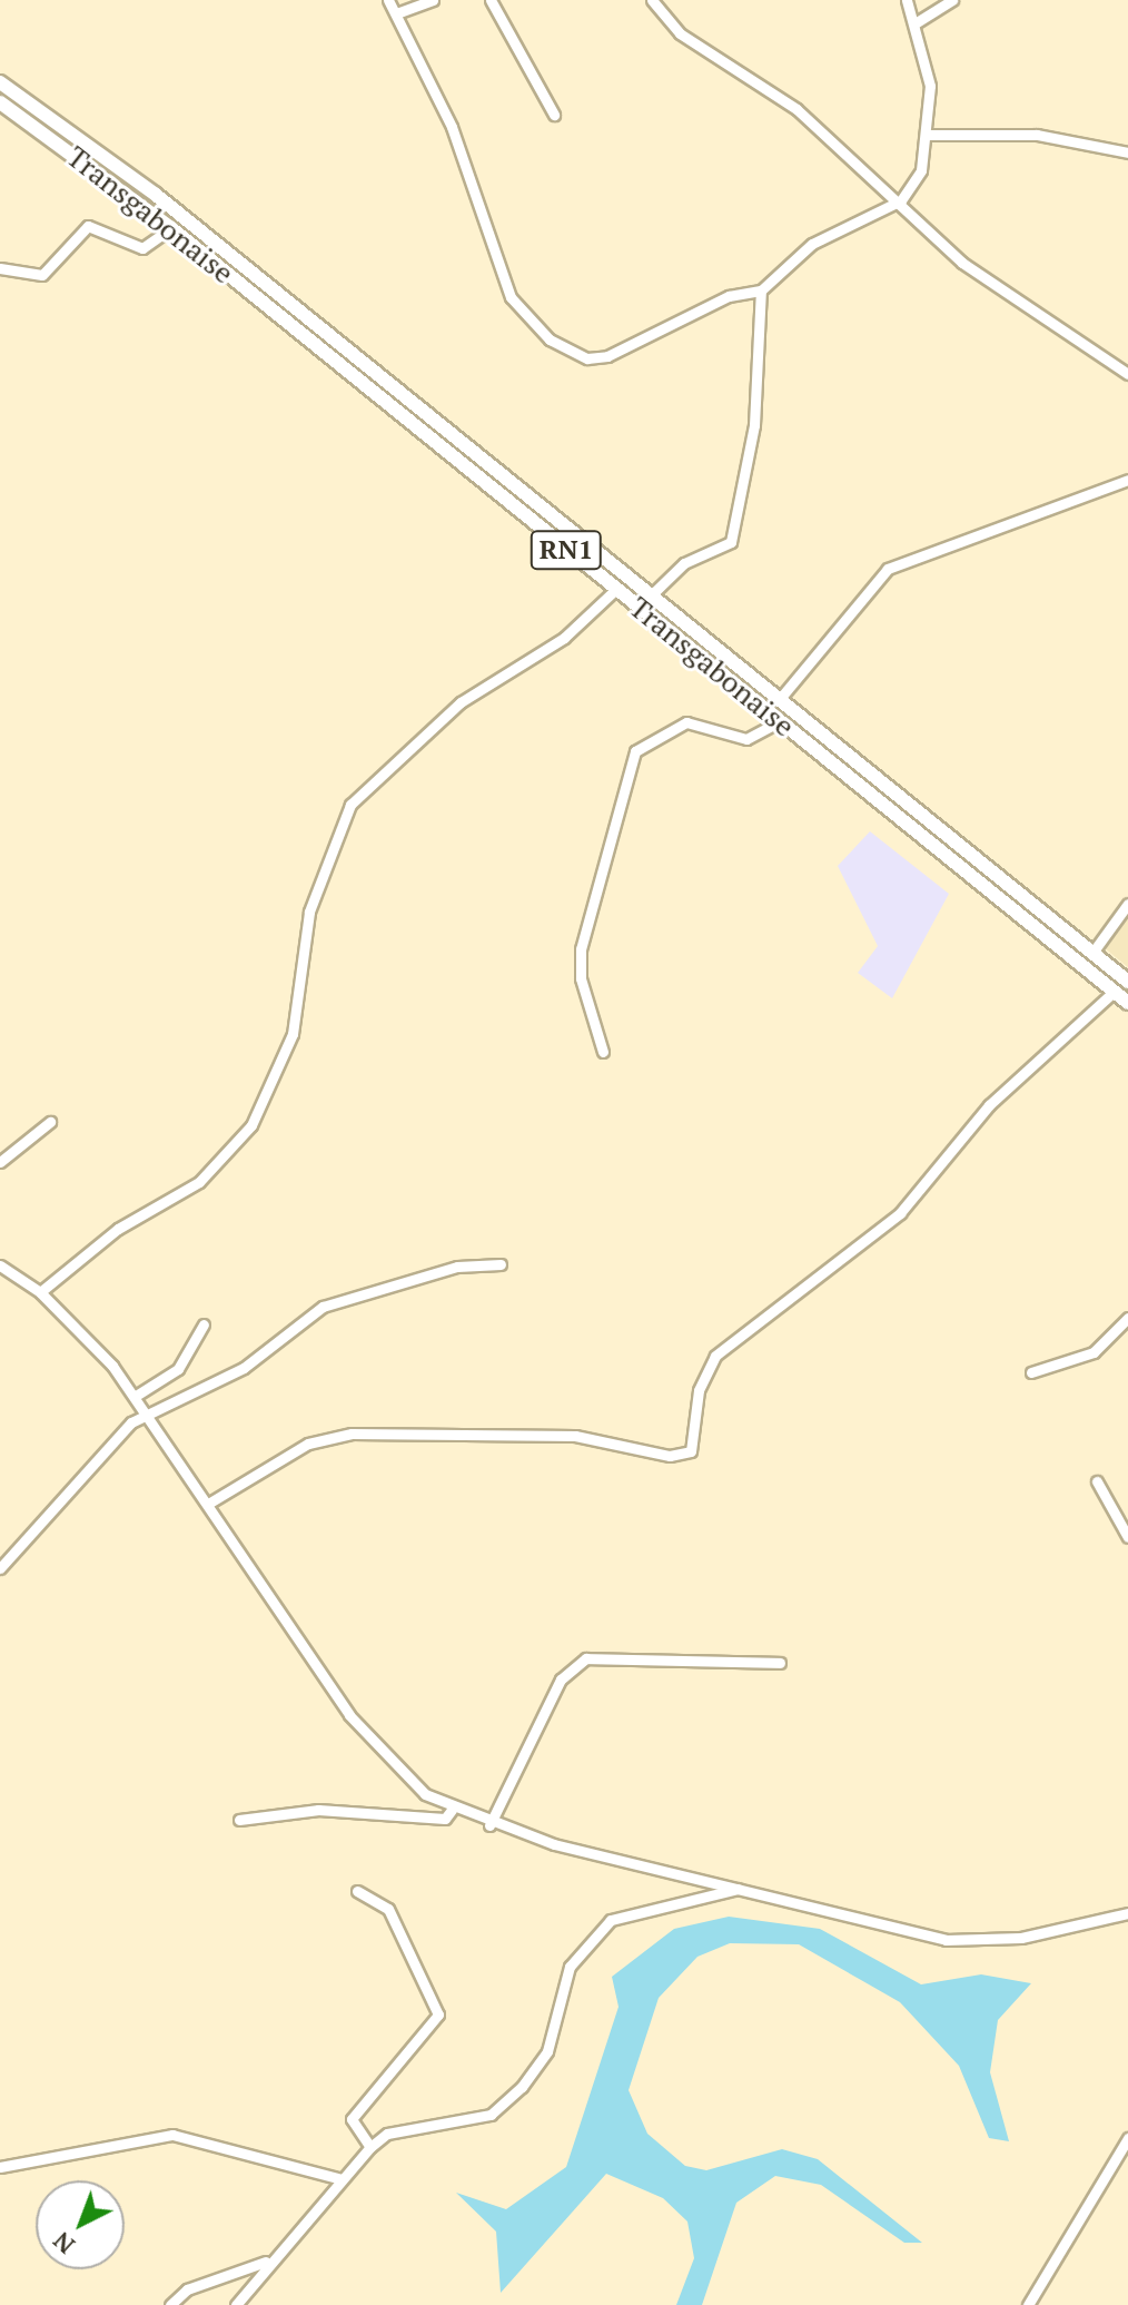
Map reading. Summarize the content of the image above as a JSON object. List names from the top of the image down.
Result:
{
  "streets": {
    "highway": ["Transgabonaise", "RN1"]
  },
  "north": "bottom left"
}
